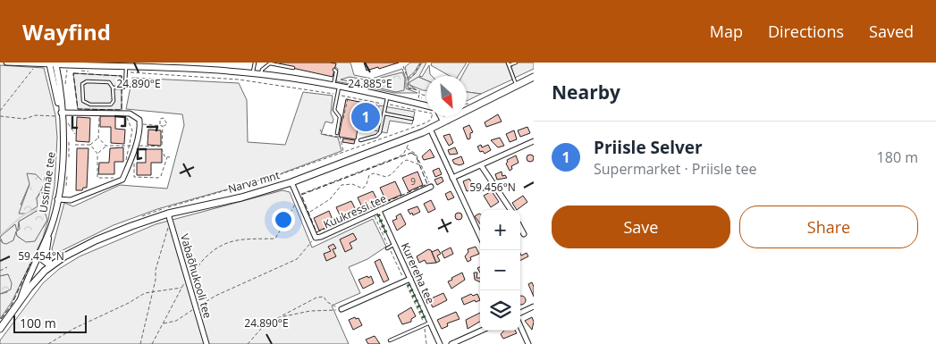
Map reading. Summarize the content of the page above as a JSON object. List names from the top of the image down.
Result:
{
  "streets": {
    "main road": ["Narva mnt"],
    "street": [
      "Ussimäe tee",
      "Kuukressi tee",
      "Kurereha tee",
      "Vabaõhukooli tee"
    ]
  },
  "crossings": [
    ["Ussimäe tee", "Narva mnt"],
    ["Narva mnt", "Kuukressi tee"],
    ["Narva mnt", "Vabaõhukooli tee"],
    ["Kuukressi tee", "Kurereha tee"]
  ],
  "house_numbers": ["9"],
  "scale_bar": "100 m",
  "north": "bottom right",
  "page": {
    "header": "Wayfind",
    "nav": ["Map", "Directions", "Saved"],
    "heading": "Nearby",
    "pins": "1",
    "list": [
      {
        "mark": "1",
        "name": "Priisle Selver",
        "note": "Supermarket · Priisle tee",
        "value": "180 m"
      }
    ],
    "buttons": ["Save", "Share"],
    "map_buttons": ["+", "−"],
    "scale": "100 m"
  },
  "coordinates": [
    "24.890°E",
    "24.885°E",
    "59.456°N",
    "59.454°N"
  ]
}
